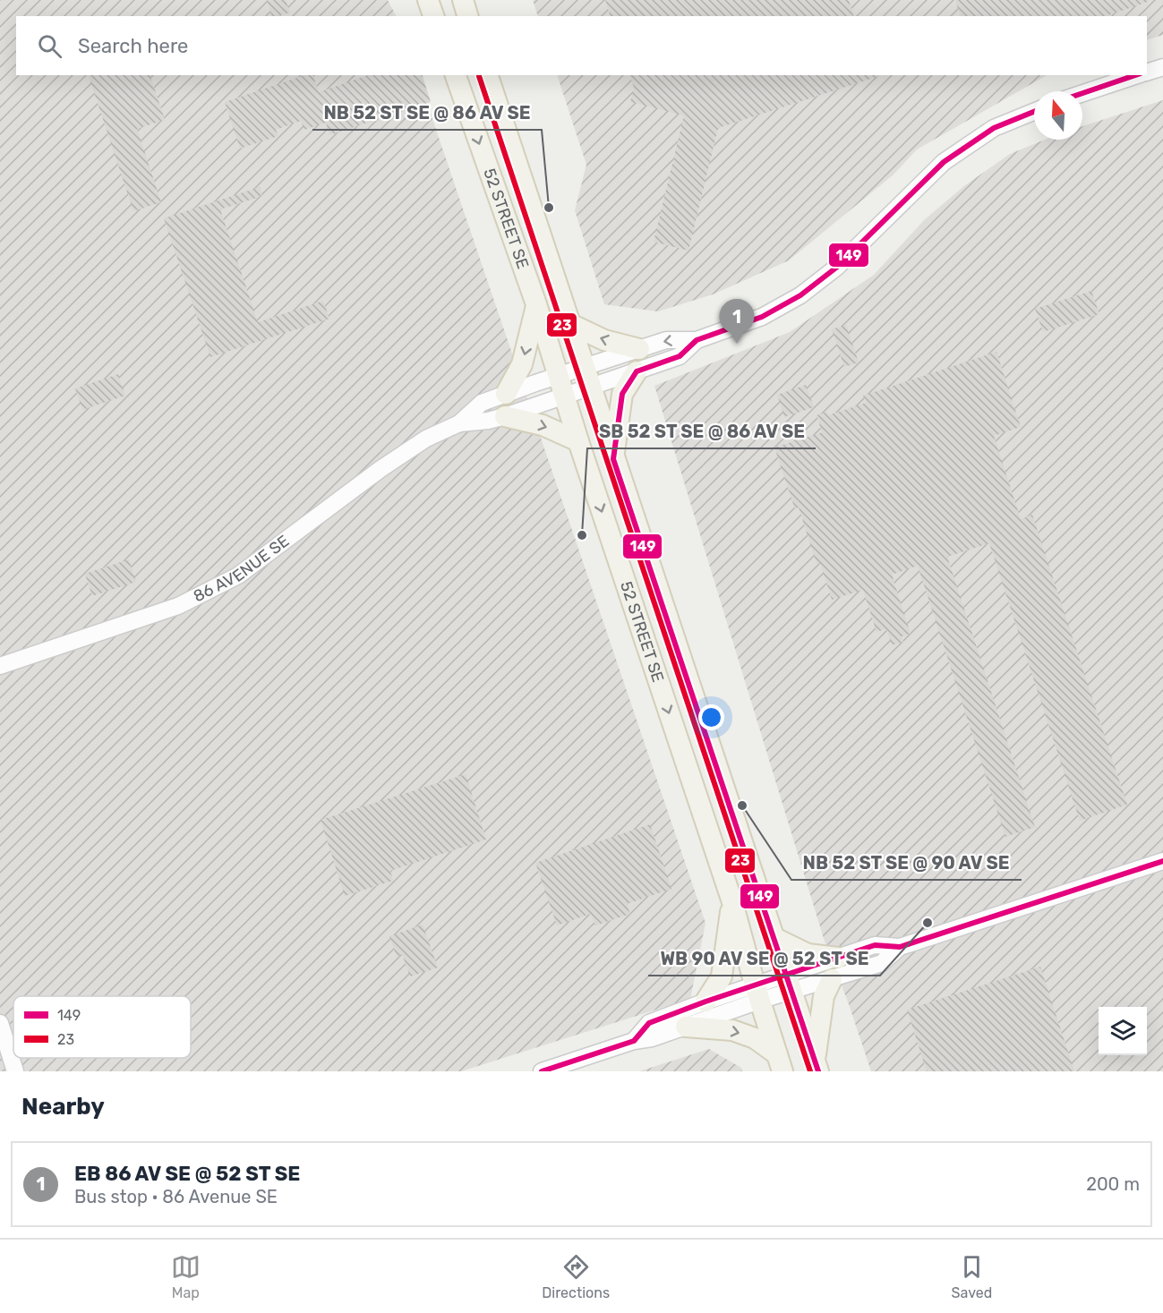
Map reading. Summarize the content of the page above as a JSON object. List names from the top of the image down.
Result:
{
  "streets": {
    "main road": ["52 STREET SE"],
    "street": ["86 AVENUE SE"]
  },
  "crossings": [
    ["52 STREET SE", "86 AVENUE SE"]
  ],
  "places": [
    "NB 52 ST SE @ 86 AV SE",
    "SB 52 ST SE @ 86 AV SE",
    "NB 52 ST SE @ 90 AV SE",
    "WB 90 AV SE @ 52 ST SE"
  ],
  "lines": ["transit line 149", "transit line 23"],
  "legend": ["149", "23"],
  "north": "top",
  "page": {
    "search": "Search here",
    "pins": "1",
    "heading": "Nearby",
    "list": [
      {
        "mark": "1",
        "name": "EB 86 AV SE @ 52 ST SE",
        "note": "Bus stop · 86 Avenue SE",
        "value": "200 m"
      }
    ],
    "nav": ["Map", "Directions", "Saved"]
  }
}
